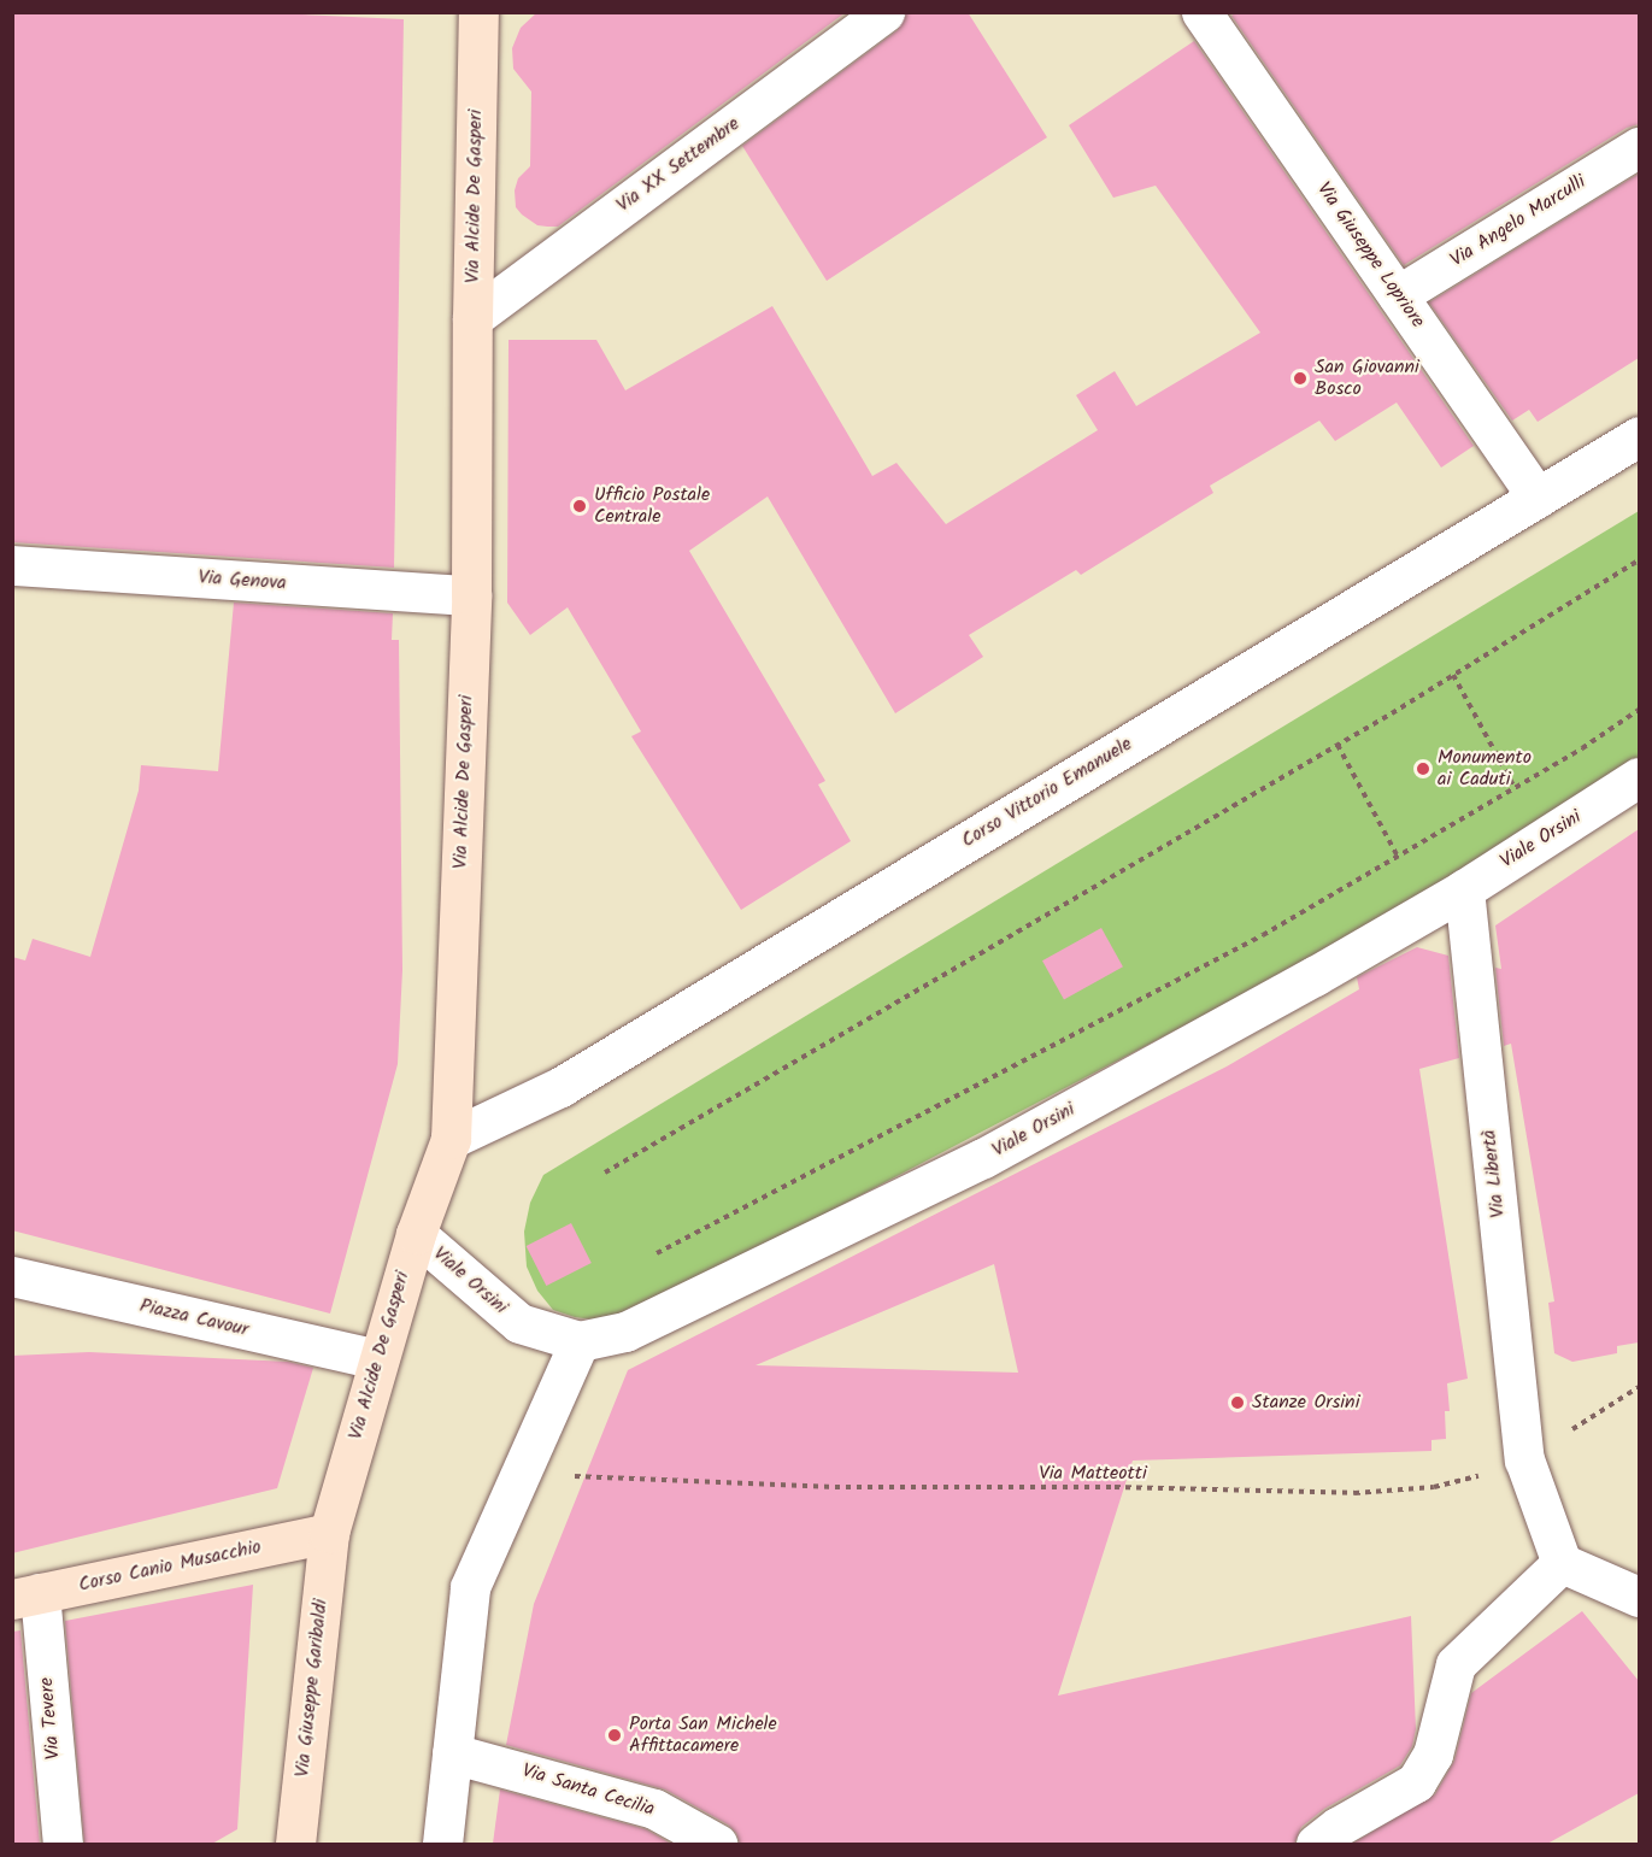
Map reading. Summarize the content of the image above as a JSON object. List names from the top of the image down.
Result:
{
  "streets": {
    "street": [
      "Via XX Settembre",
      "Via Alcide De Gasperi",
      "Via Angelo Marculli",
      "Via Giuseppe Lopriore",
      "Via Genova",
      "Corso Vittorio Emanuele",
      "Viale Orsini",
      "Via Libertà",
      "Piazza Cavour",
      "Corso Canio Musacchio",
      "Via Giuseppe Garibaldi",
      "Via Tevere",
      "Via Santa Cecilia"
    ],
    "path": ["Via Matteotti"]
  },
  "crossings": [
    ["Via XX Settembre", "Via Alcide De Gasperi"],
    ["Via Alcide De Gasperi", "Via Genova"],
    ["Via Alcide De Gasperi", "Corso Vittorio Emanuele"],
    ["Via Alcide De Gasperi", "Viale Orsini"],
    ["Via Alcide De Gasperi", "Piazza Cavour"],
    ["Via Alcide De Gasperi", "Corso Canio Musacchio"],
    ["Via Alcide De Gasperi", "Via Giuseppe Garibaldi"],
    ["Via Angelo Marculli", "Via Giuseppe Lopriore"],
    ["Via Giuseppe Lopriore", "Corso Vittorio Emanuele"],
    ["Viale Orsini", "Via Libertà"],
    ["Via Libertà", "Via Matteotti"],
    ["Corso Canio Musacchio", "Via Giuseppe Garibaldi"],
    ["Corso Canio Musacchio", "Via Tevere"]
  ],
  "places": [
    "San Giovanni Bosco",
    "Ufficio Postale Centrale",
    "Monumento ai Caduti",
    "Stanze Orsini",
    "Porta San Michele Affittacamere"
  ]
}
